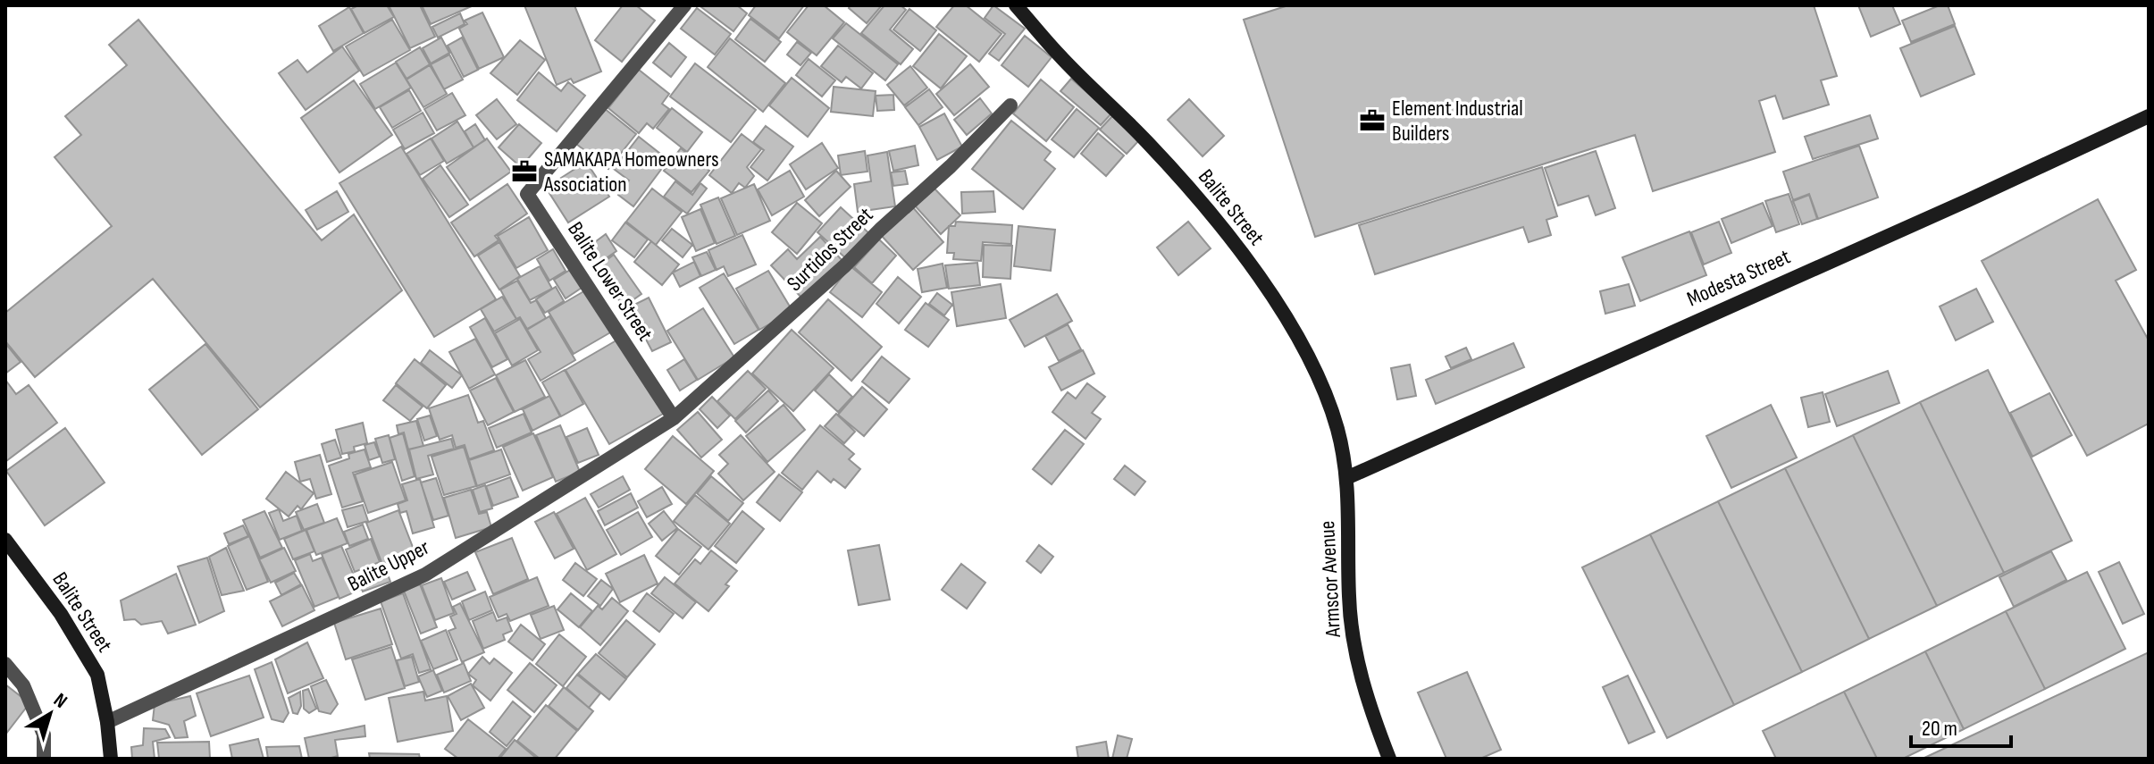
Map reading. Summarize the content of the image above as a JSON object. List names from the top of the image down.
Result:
{
  "streets": {
    "main road": ["Balite Street", "Modesta Street", "Armscor Avenue"],
    "street": ["Surtidos Street", "Balite Lower Street", "Balite Upper"]
  },
  "crossings": [
    ["Balite Street", "Modesta Street"],
    ["Balite Street", "Balite Upper"],
    ["Balite Street", "Armscor Avenue"],
    ["Surtidos Street", "Balite Lower Street"],
    ["Surtidos Street", "Balite Upper"],
    ["Modesta Street", "Armscor Avenue"],
    ["Balite Lower Street", "Balite Upper"]
  ],
  "places": {
    "office": ["Element Industrial Builders", "SAMAKAPA Homeowners Association"]
  },
  "scale_bar": "20 m",
  "north": "top right"
}
